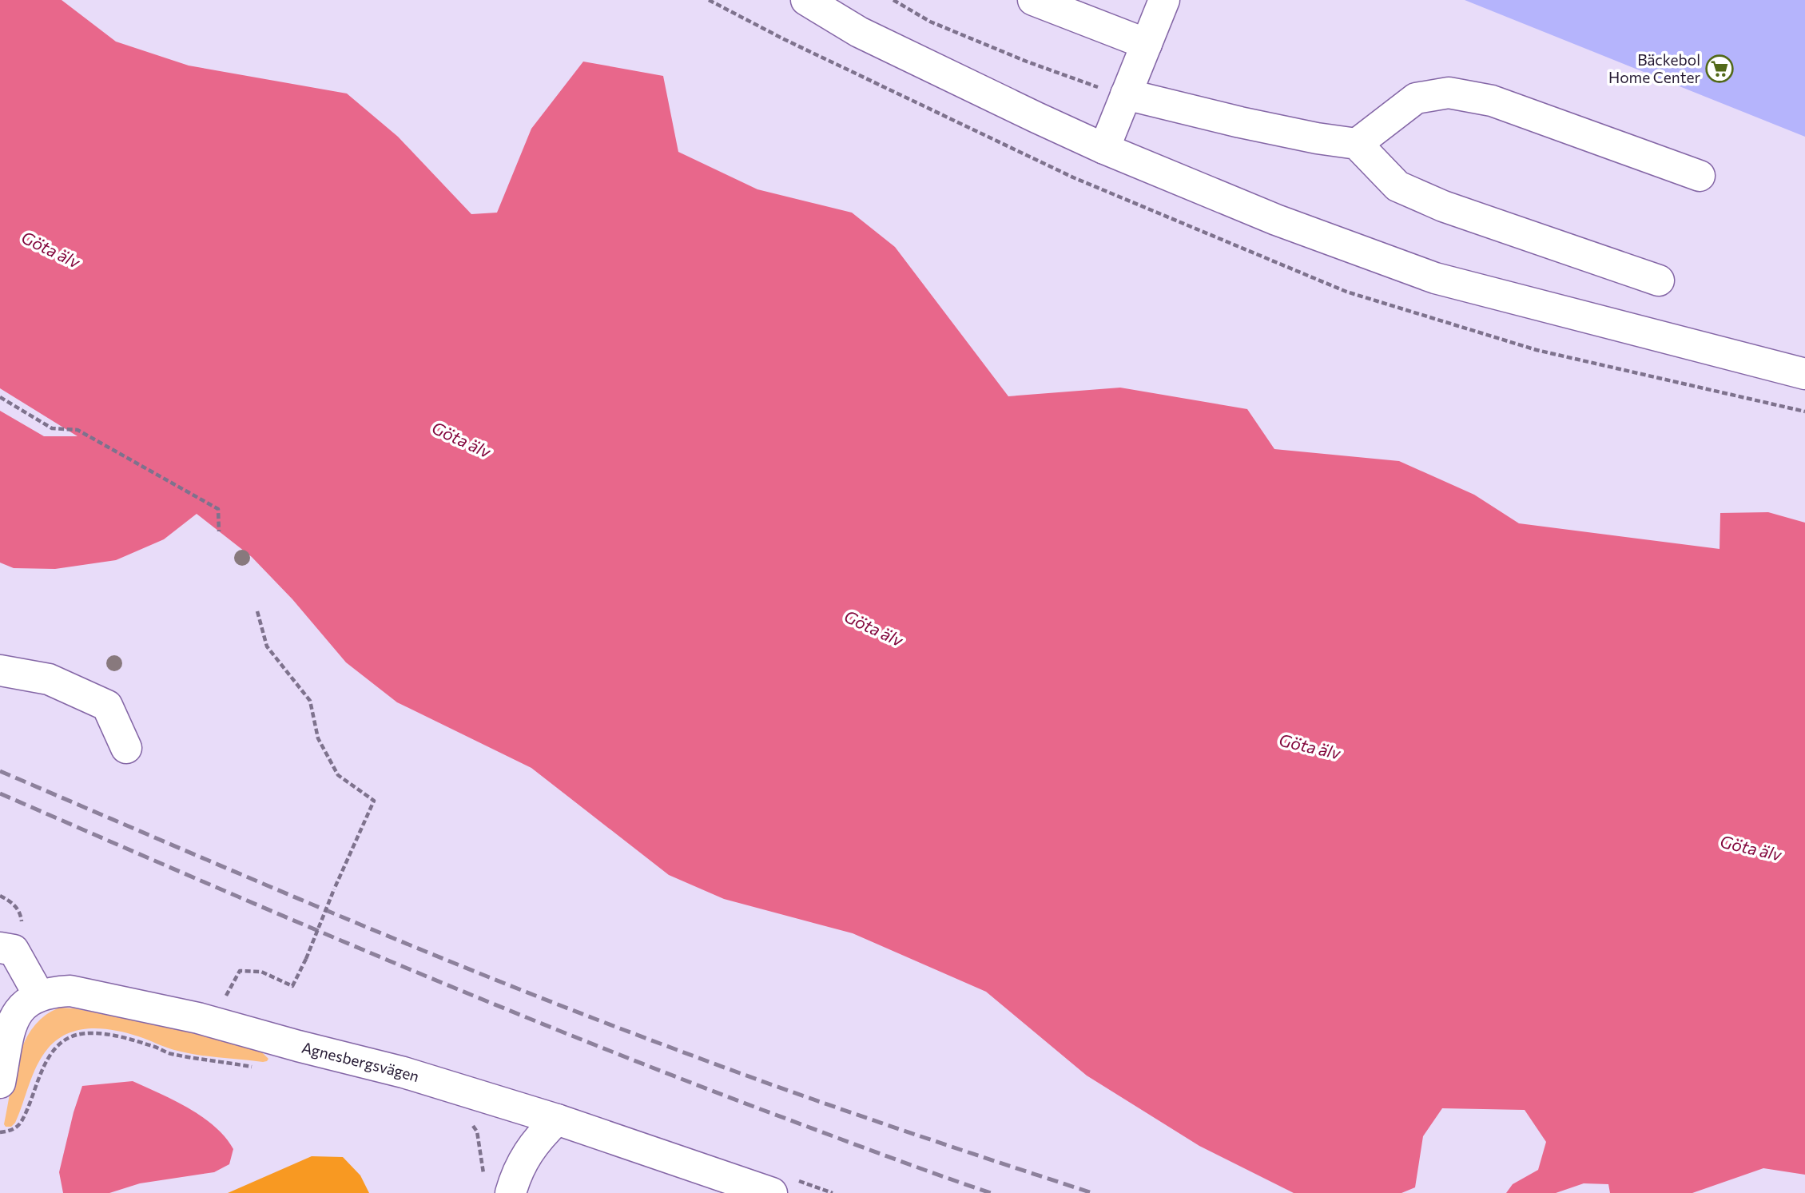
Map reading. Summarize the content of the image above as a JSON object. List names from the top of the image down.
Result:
{
  "streets": {
    "street": ["Agnesbergsvägen"]
  },
  "water": ["Göta älv"],
  "places": {
    "supermarket": ["Bäckebol Home Center"]
  }
}
